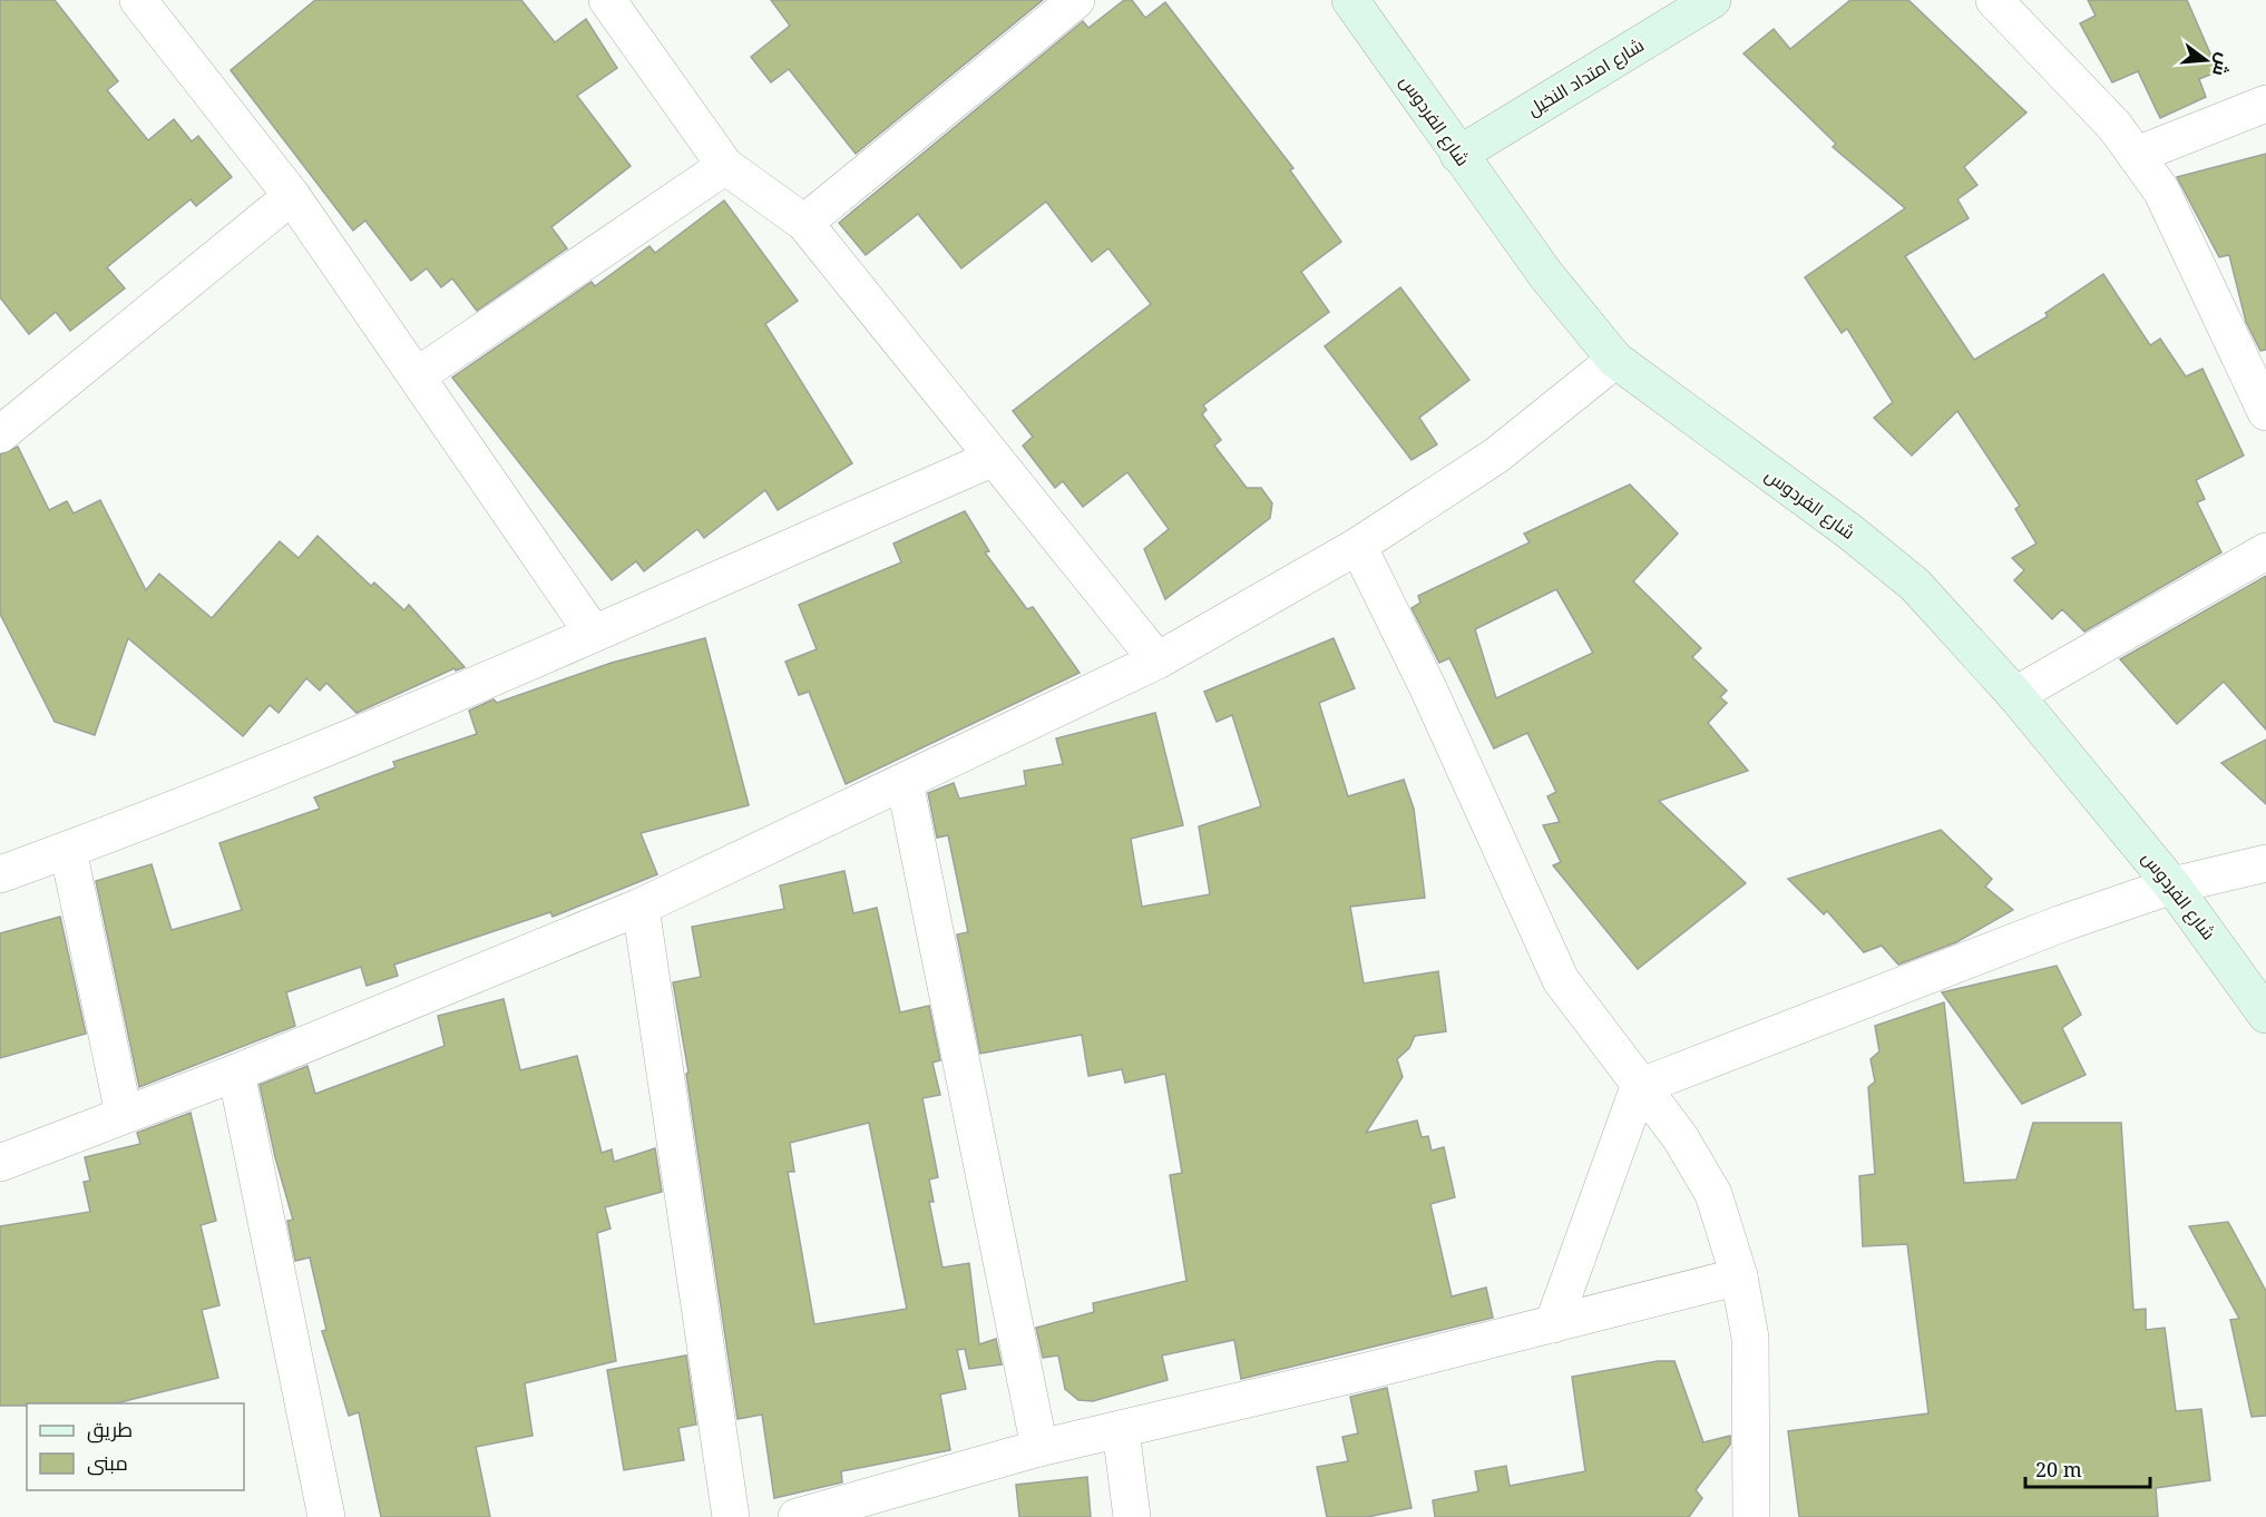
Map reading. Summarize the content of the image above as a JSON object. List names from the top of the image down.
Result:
{
  "streets": {
    "street": ["شارع امتداد النخيل", "شارع الفردوس"]
  },
  "crossings": [
    ["شارع امتداد النخيل", "شارع الفردوس"]
  ],
  "legend": ["طريق", "مبنى"],
  "scale_bar": "20 m",
  "north": "right"
}
